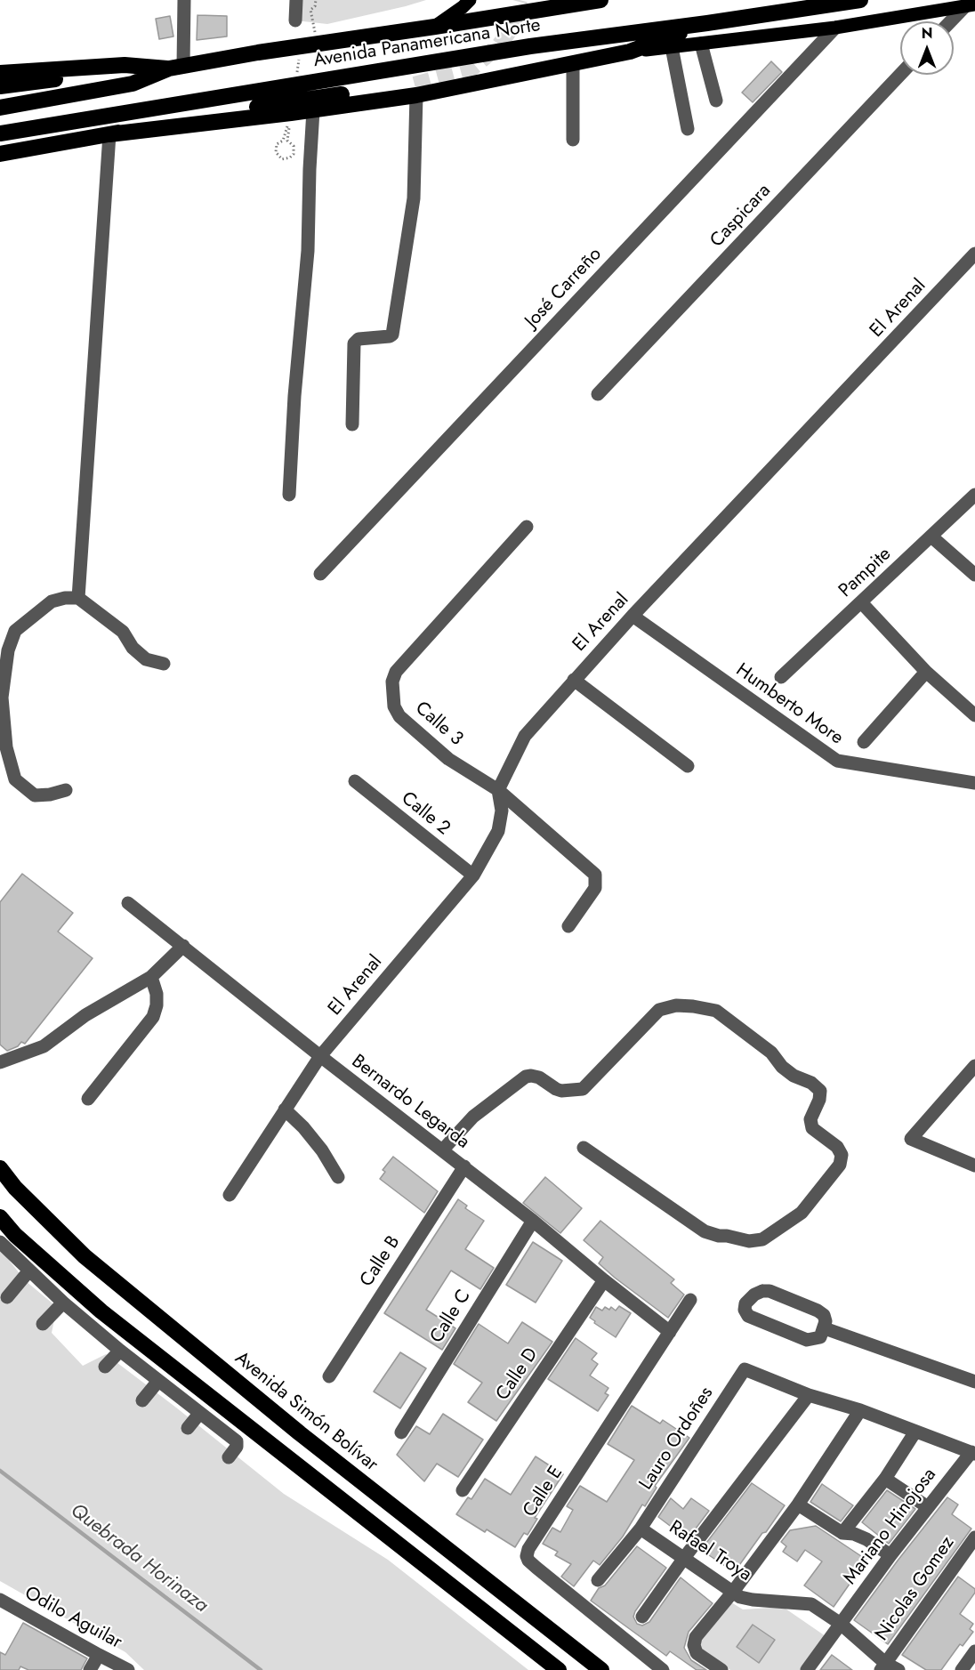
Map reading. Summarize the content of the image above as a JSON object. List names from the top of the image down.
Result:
{
  "streets": {
    "highway": ["Avenida Panamericana Norte", "Avenida Simón Bolívar"],
    "street": [
      "Caspicara",
      "José Carreño",
      "El Arenal",
      "Pampite",
      "Humberto More",
      "Calle 3",
      "Calle 2",
      "Bernardo Legarda",
      "Calle B",
      "Calle C",
      "Calle D",
      "Lauro Ordoñes",
      "Calle E",
      "Mariano Hinojosa",
      "Rafael Troya",
      "Nicolas Gomez",
      "Odilo Aguilar"
    ]
  },
  "crossings": [
    ["El Arenal", "Humberto More"],
    ["El Arenal", "Calle 3"],
    ["El Arenal", "Calle 2"],
    ["El Arenal", "Bernardo Legarda"],
    ["Bernardo Legarda", "Calle B"],
    ["Bernardo Legarda", "Calle C"],
    ["Bernardo Legarda", "Calle D"],
    ["Bernardo Legarda", "Calle E"],
    ["Lauro Ordoñes", "Rafael Troya"],
    ["Mariano Hinojosa", "Rafael Troya"],
    ["Rafael Troya", "Nicolas Gomez"]
  ],
  "water": ["Quebrada Horinaza"],
  "north": "top"
}
